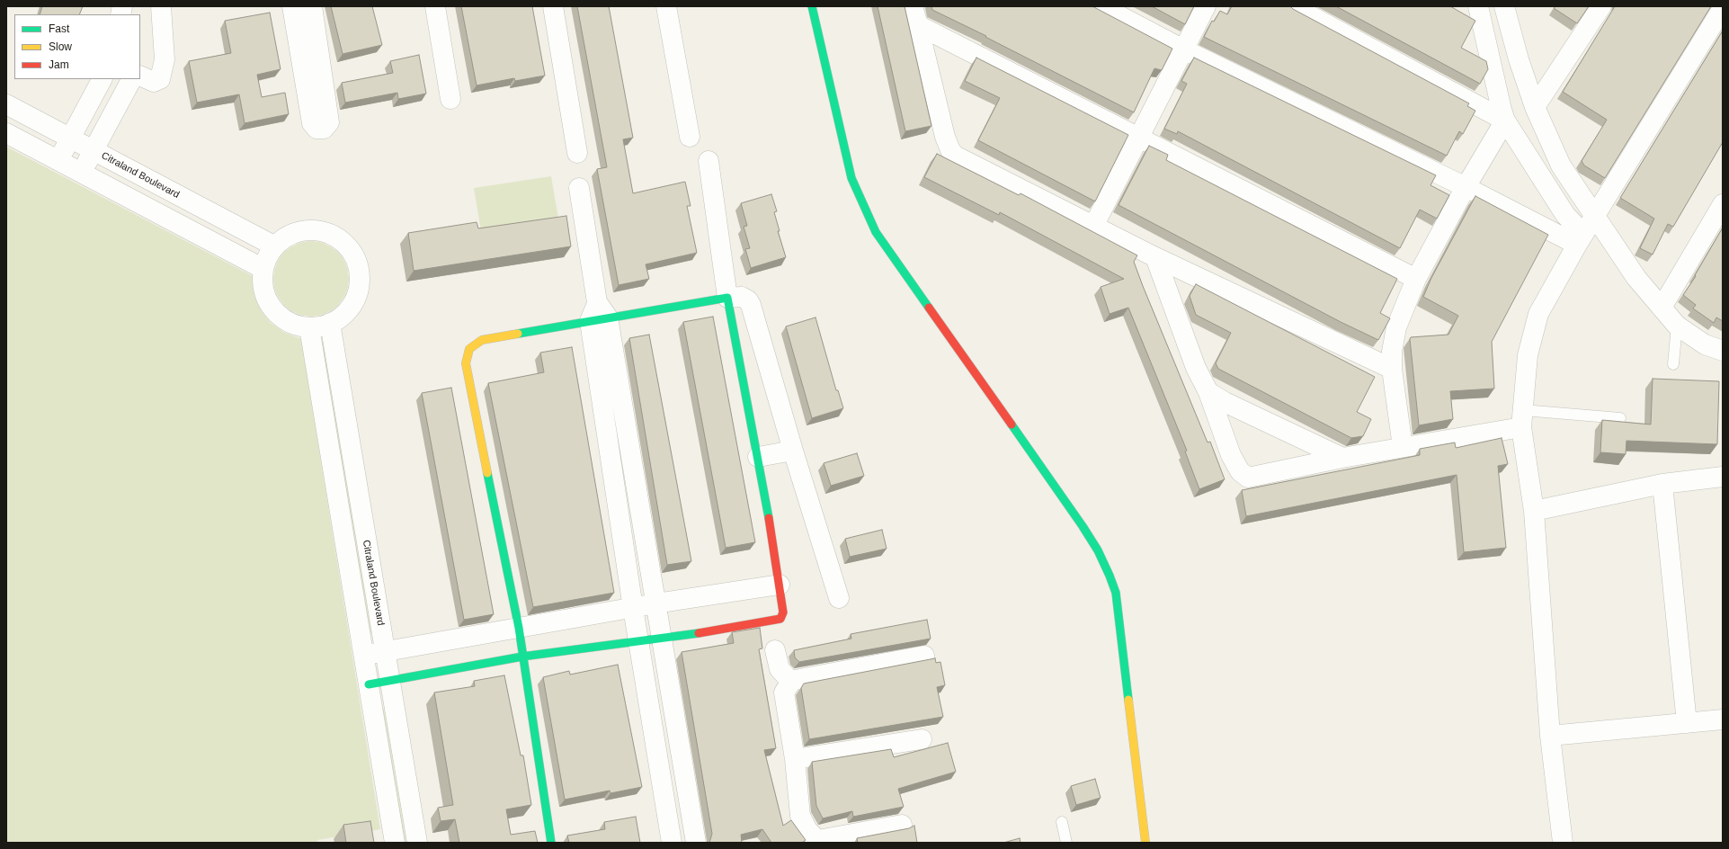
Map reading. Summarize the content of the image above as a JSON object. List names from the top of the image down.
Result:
{
  "streets": {
    "street": ["Citraland Boulevard"]
  },
  "legend": ["Fast", "Slow", "Jam"]
}
